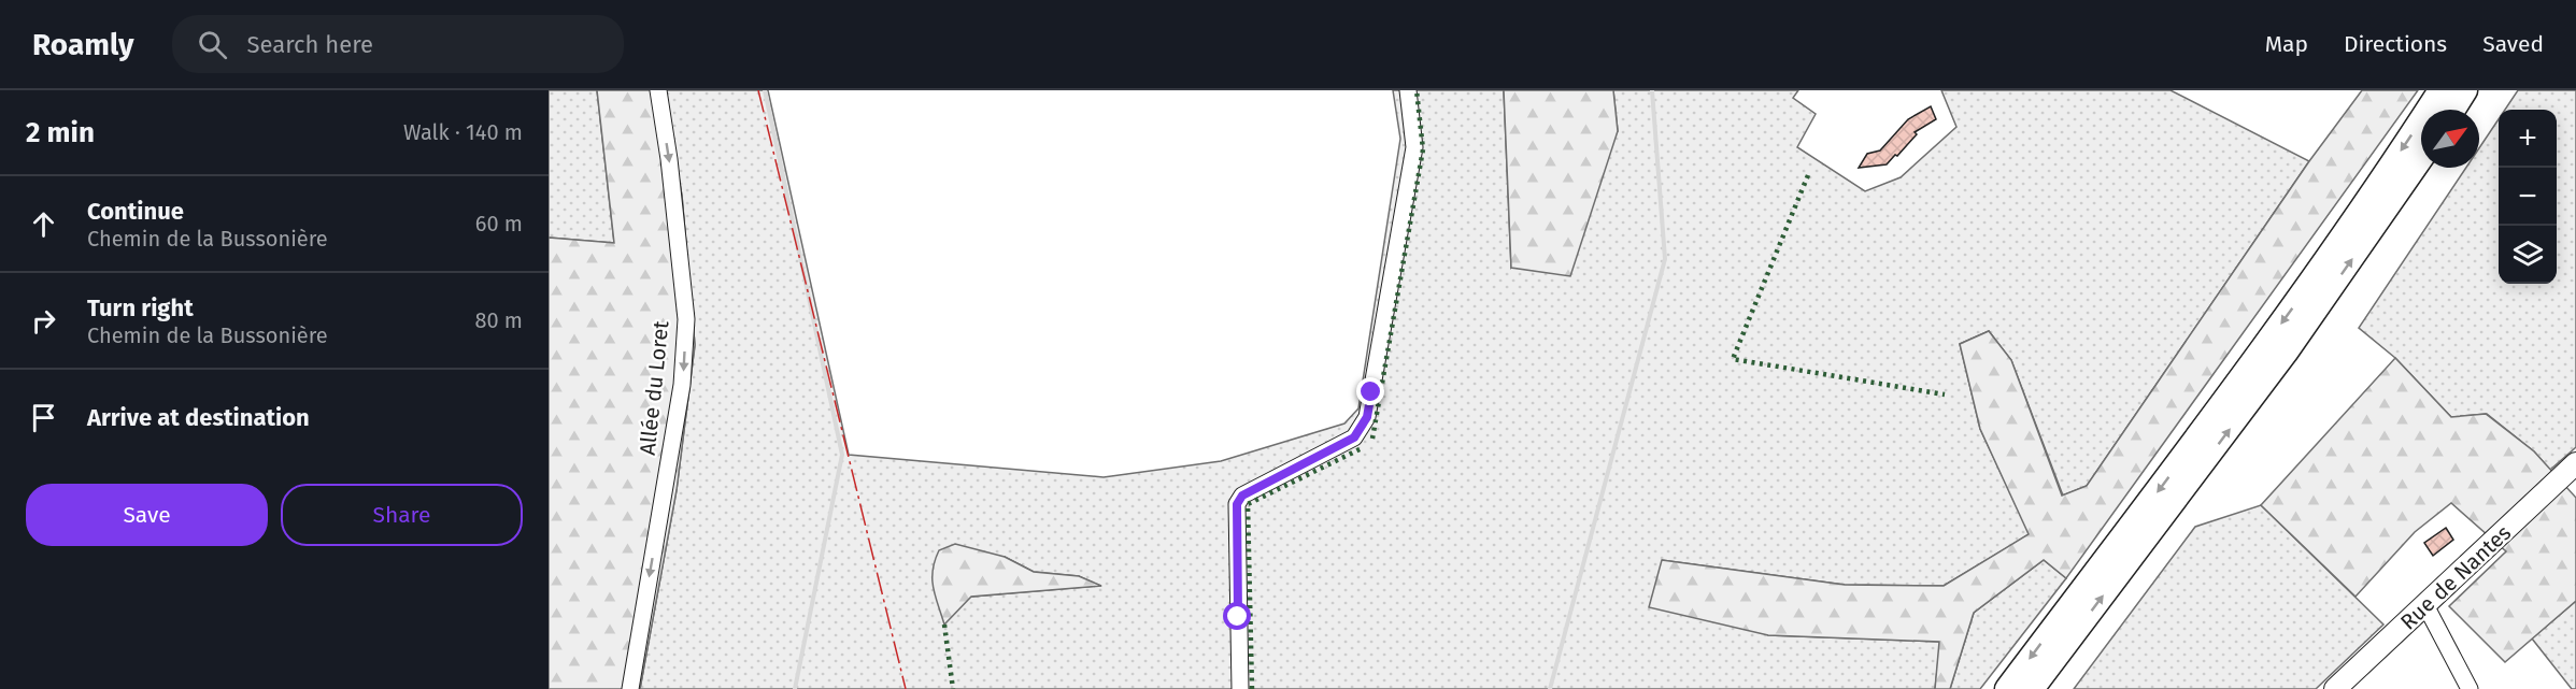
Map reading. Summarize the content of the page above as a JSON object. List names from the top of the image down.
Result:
{
  "streets": {
    "main road": ["Rue de Nantes"],
    "street": ["Allée du Loret"]
  },
  "one_way": ["Allée du Loret"],
  "north": "top right",
  "page": {
    "header": "Roamly",
    "search": "Search here",
    "nav": ["Map", "Directions", "Saved"],
    "heading": ["2 min", "Walk · 140 m"],
    "map_buttons": ["+", "−"],
    "list": [
      ["Continue", "Chemin de la Bussonière", "60 m"],
      ["Turn right", "Chemin de la Bussonière", "80 m"],
      "Arrive at destination"
    ],
    "buttons": ["Save", "Share"]
  }
}
